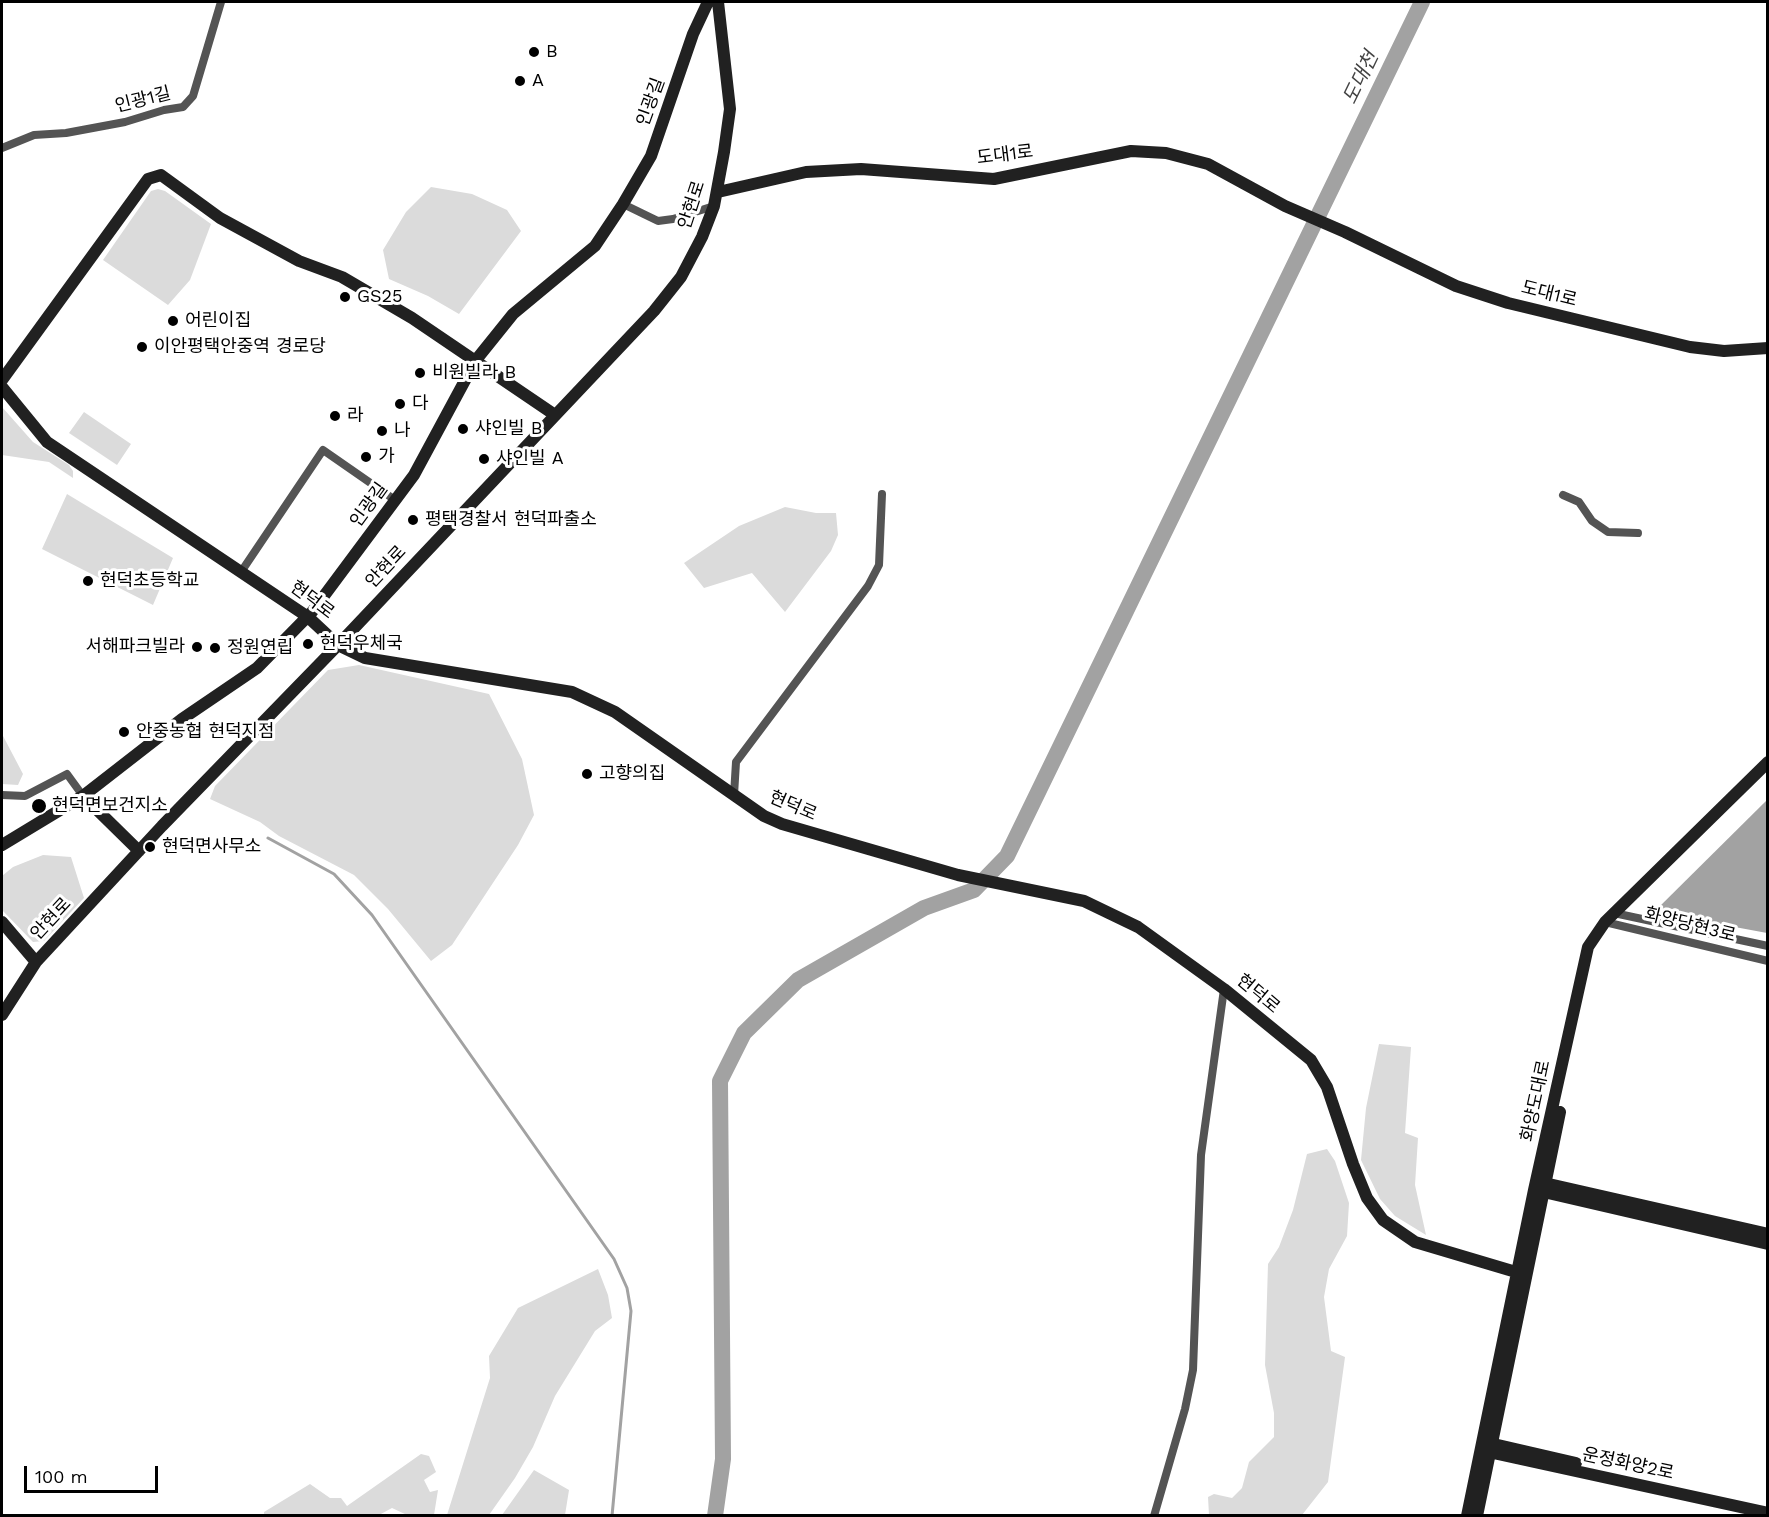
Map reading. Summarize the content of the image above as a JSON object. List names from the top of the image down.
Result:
{
  "streets": {
    "street": [
      "인광1길",
      "인광길",
      "도대1로",
      "안현로",
      "현덕로",
      "화양당현3로",
      "화양도대로",
      "운정화양2로"
    ]
  },
  "crossings": [
    ["인광길", "현덕로"],
    ["도대1로", "안현로"],
    ["안현로", "현덕로"],
    ["현덕로", "화양도대로"],
    ["화양당현3로", "화양도대로"],
    ["화양도대로", "운정화양2로"]
  ],
  "water": ["도대천"],
  "places": [
    "B",
    "A",
    "GS25",
    "어린이집",
    "이안평택안중역 경로당",
    "비원빌라 B",
    "다",
    "라",
    "샤인빌 B",
    "나",
    "가",
    "샤인빌 A",
    "평택경찰서 현덕파출소",
    "현덕초등학교",
    "현덕우체국",
    "서해파크빌라",
    "정원연립",
    "안중농협 현덕지점",
    "고향의집",
    "현덕면보건지소",
    "현덕면사무소"
  ],
  "scale_bar": "100 m"
}
